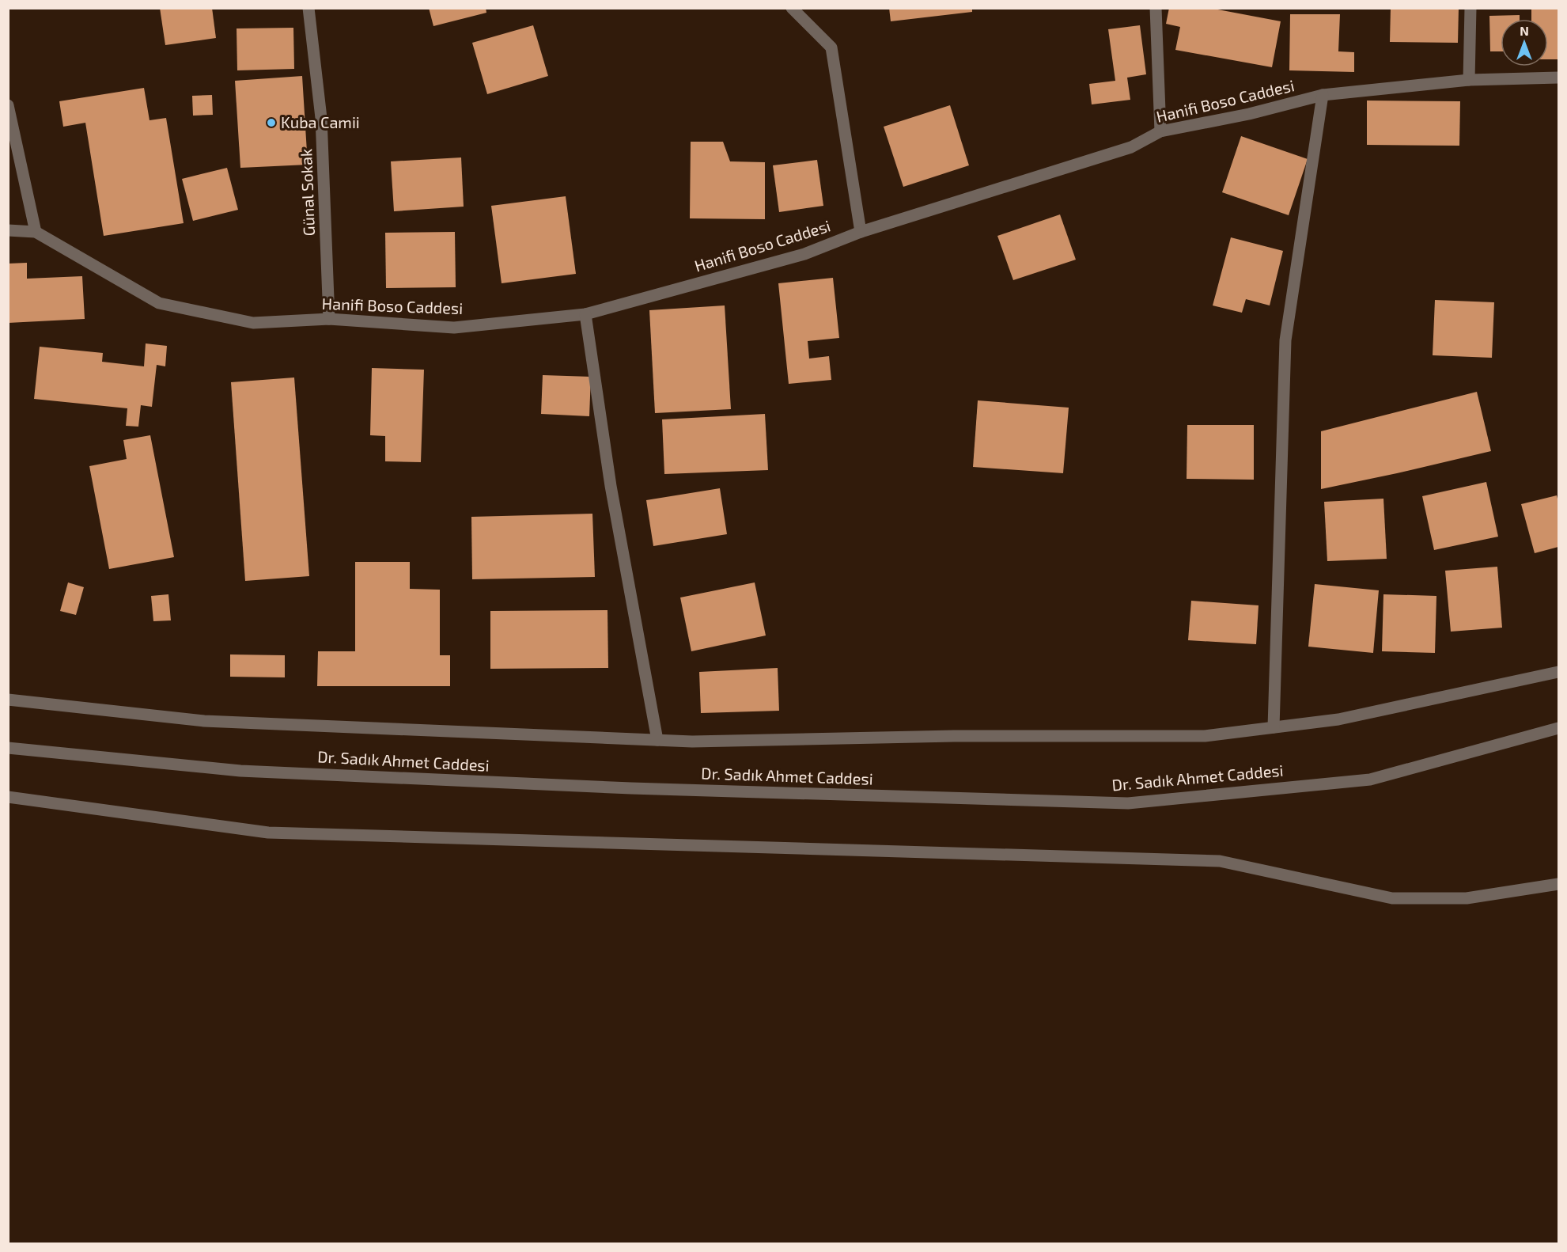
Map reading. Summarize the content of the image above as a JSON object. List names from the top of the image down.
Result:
{
  "streets": {
    "street": ["Hanifi Boso Caddesi", "Günal Sokak", "Dr. Sadık Ahmet Caddesi"]
  },
  "crossings": [
    ["Hanifi Boso Caddesi", "Günal Sokak"]
  ],
  "places": ["Kuba Camii"],
  "north": "top"
}
